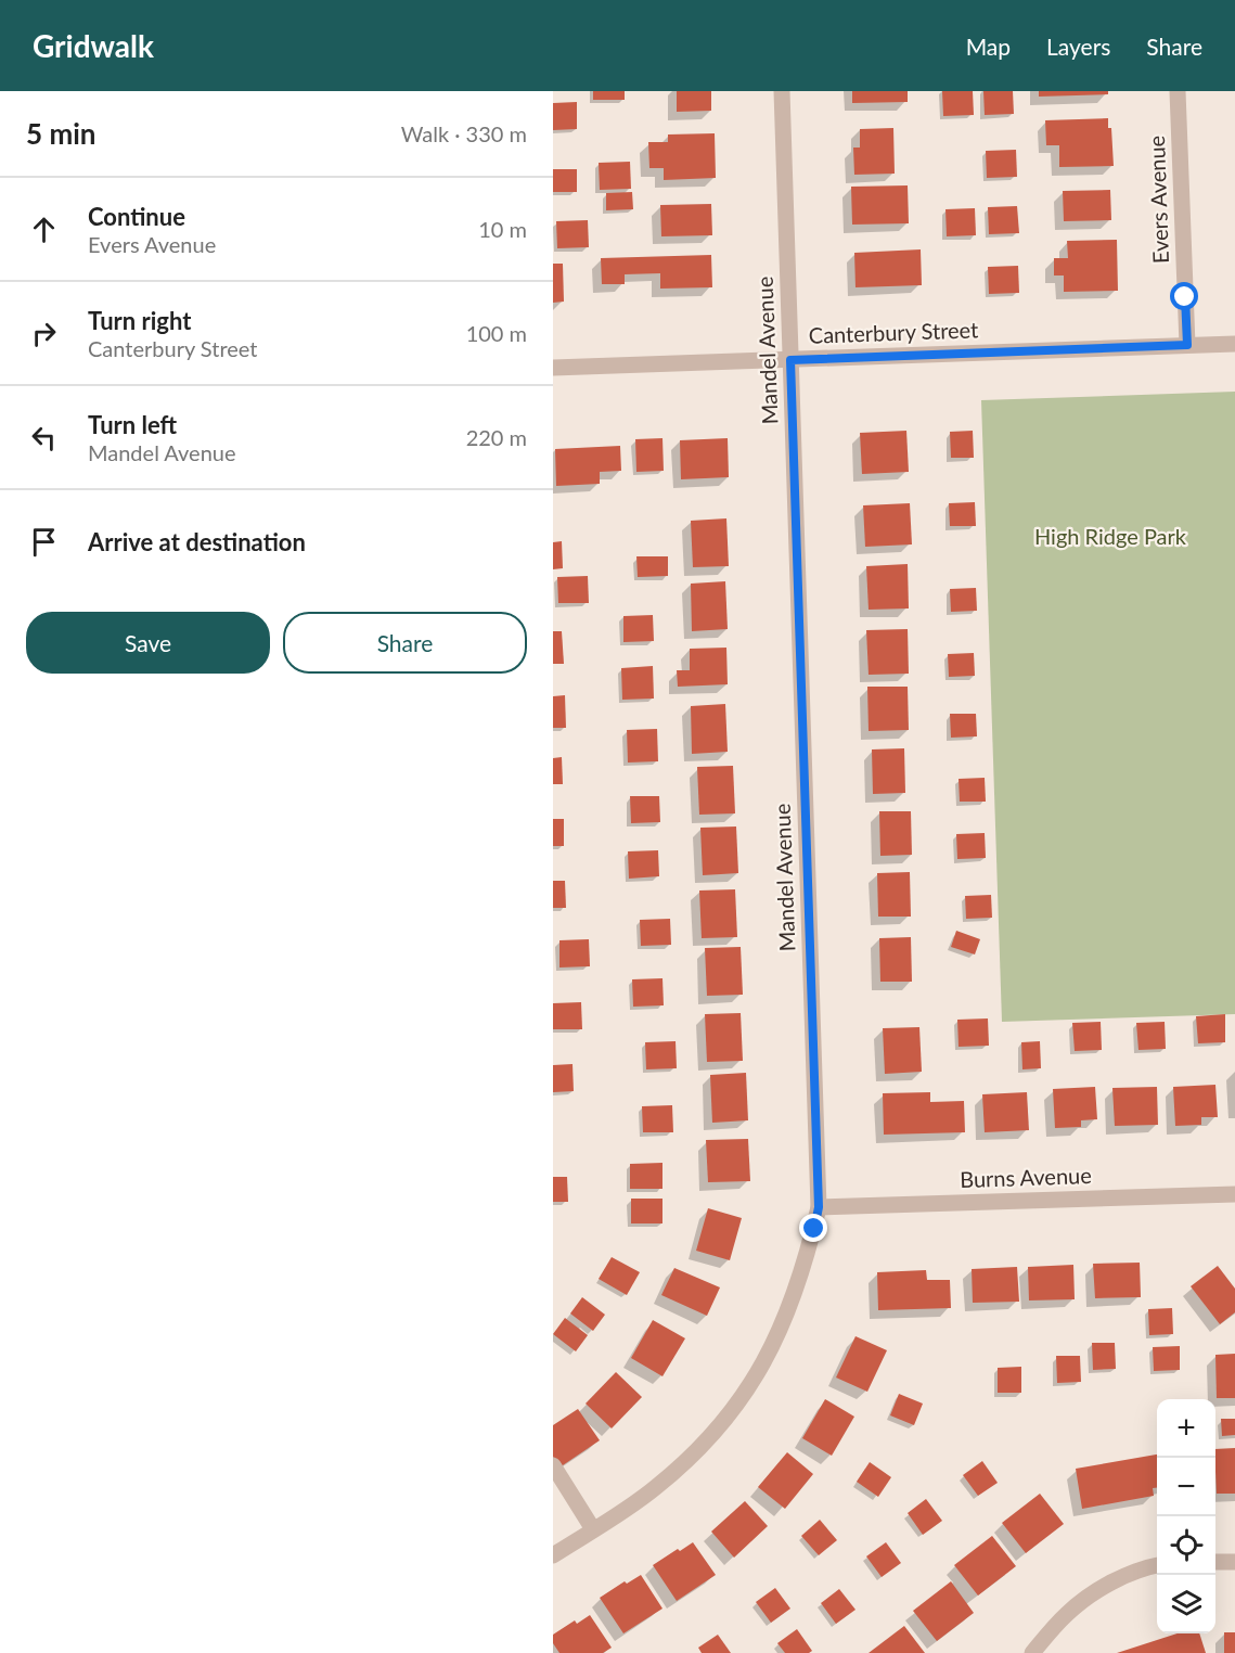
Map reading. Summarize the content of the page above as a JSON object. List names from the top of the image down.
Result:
{
  "streets": {
    "street": [
      "Evers Avenue",
      "Canterbury Street",
      "Mandel Avenue",
      "Burns Avenue"
    ]
  },
  "crossings": [
    ["Evers Avenue", "Canterbury Street"],
    ["Canterbury Street", "Mandel Avenue"],
    ["Mandel Avenue", "Burns Avenue"]
  ],
  "parks": ["High Ridge Park"],
  "page": {
    "header": "Gridwalk",
    "nav": ["Map", "Layers", "Share"],
    "heading": ["5 min", "Walk · 330 m"],
    "list": [
      ["Continue", "Evers Avenue", "10 m"],
      ["Turn right", "Canterbury Street", "100 m"],
      ["Turn left", "Mandel Avenue", "220 m"],
      "Arrive at destination"
    ],
    "buttons": ["Save", "Share"],
    "map_buttons": ["+", "−"]
  }
}
